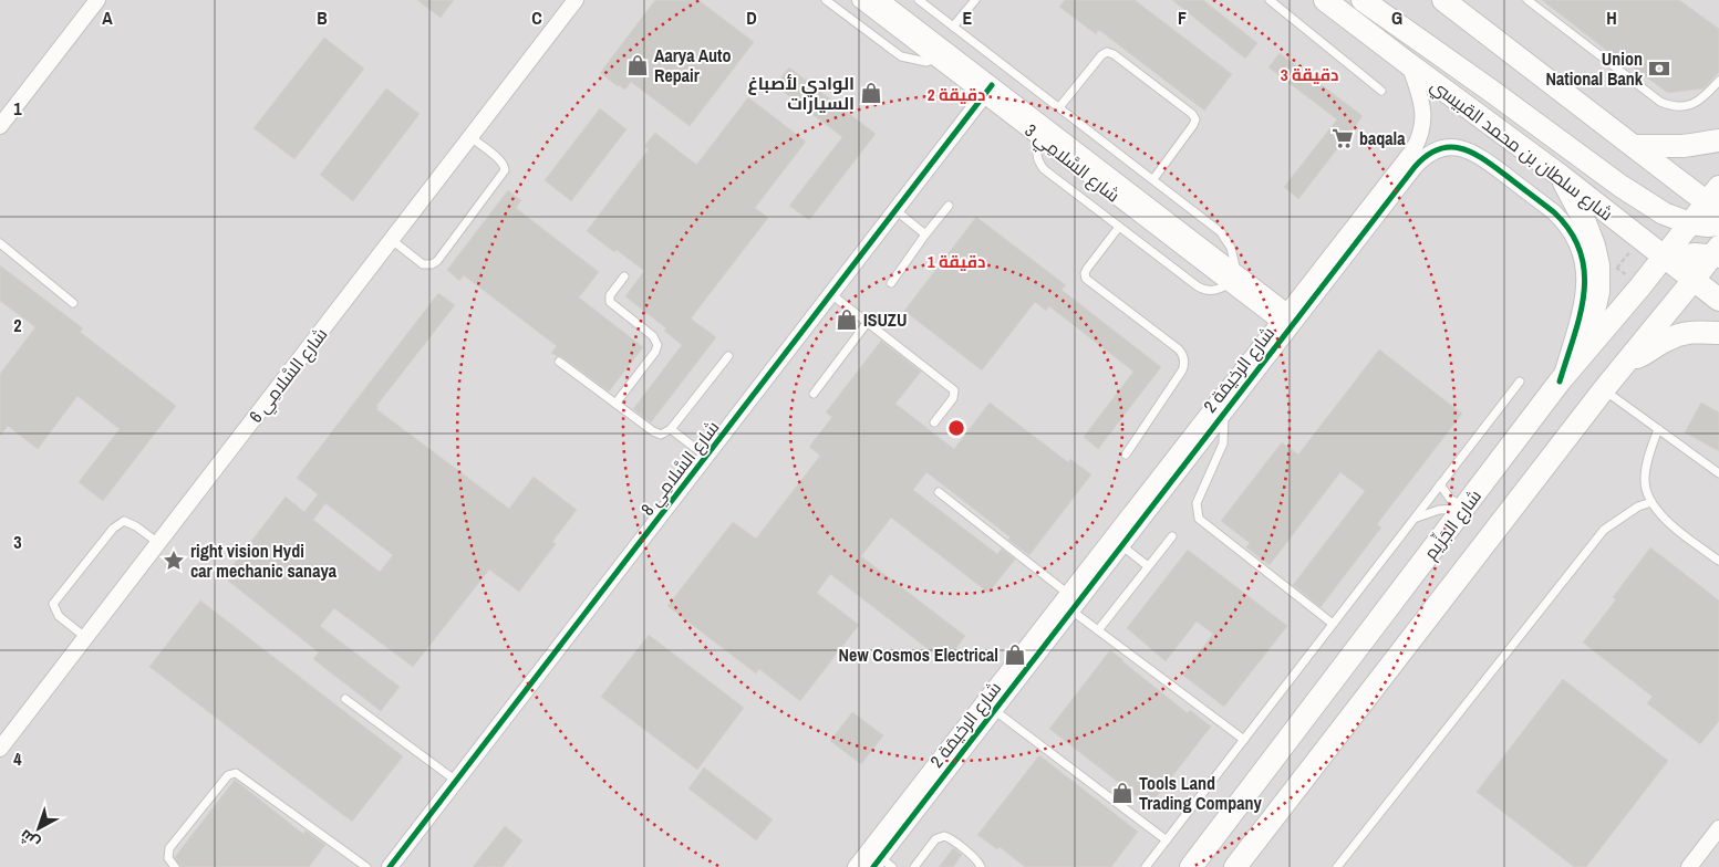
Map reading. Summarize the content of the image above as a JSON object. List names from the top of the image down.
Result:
{
  "streets": {
    "main road": ["شارع سلطان بن محمد القبيسي", "شارع الجَزِّيم"],
    "street": [
      "شارع السَّلامِي 3",
      "شارع الرخيمَة 2",
      "شارع السَّلامِي 6",
      "شارع السَّلامِي 8"
    ]
  },
  "crossings": [
    ["شارع سلطان بن محمد القبيسي", "شارع الرخيمَة 2"],
    ["شارع سلطان بن محمد القبيسي", "شارع الجَزِّيم"],
    ["شارع السَّلامِي 3", "شارع الرخيمَة 2"],
    ["شارع السَّلامِي 3", "شارع السَّلامِي 8"],
    ["شارع الرخيمَة 2", "شارع الجَزِّيم"]
  ],
  "places": {
    "shop": [
      "Aarya Auto Repair",
      "الوادي لأصباغ السيارات",
      "ISUZU",
      "New Cosmos Electrical",
      "Tools Land Trading Company"
    ],
    "bank": ["Union National Bank"],
    "supermarket": ["baqala"],
    "place": ["right vision Hydi car mechanic sanaya"]
  },
  "north": "bottom left",
  "grid": {
    "columns": [
      "A",
      "B",
      "C",
      "D",
      "E",
      "F",
      "G",
      "H"
    ],
    "rows": [
      "1",
      "2",
      "3",
      "4"
    ]
  },
  "rings": ["3 دقيقة", "2 دقيقة", "1 دقيقة"]
}
